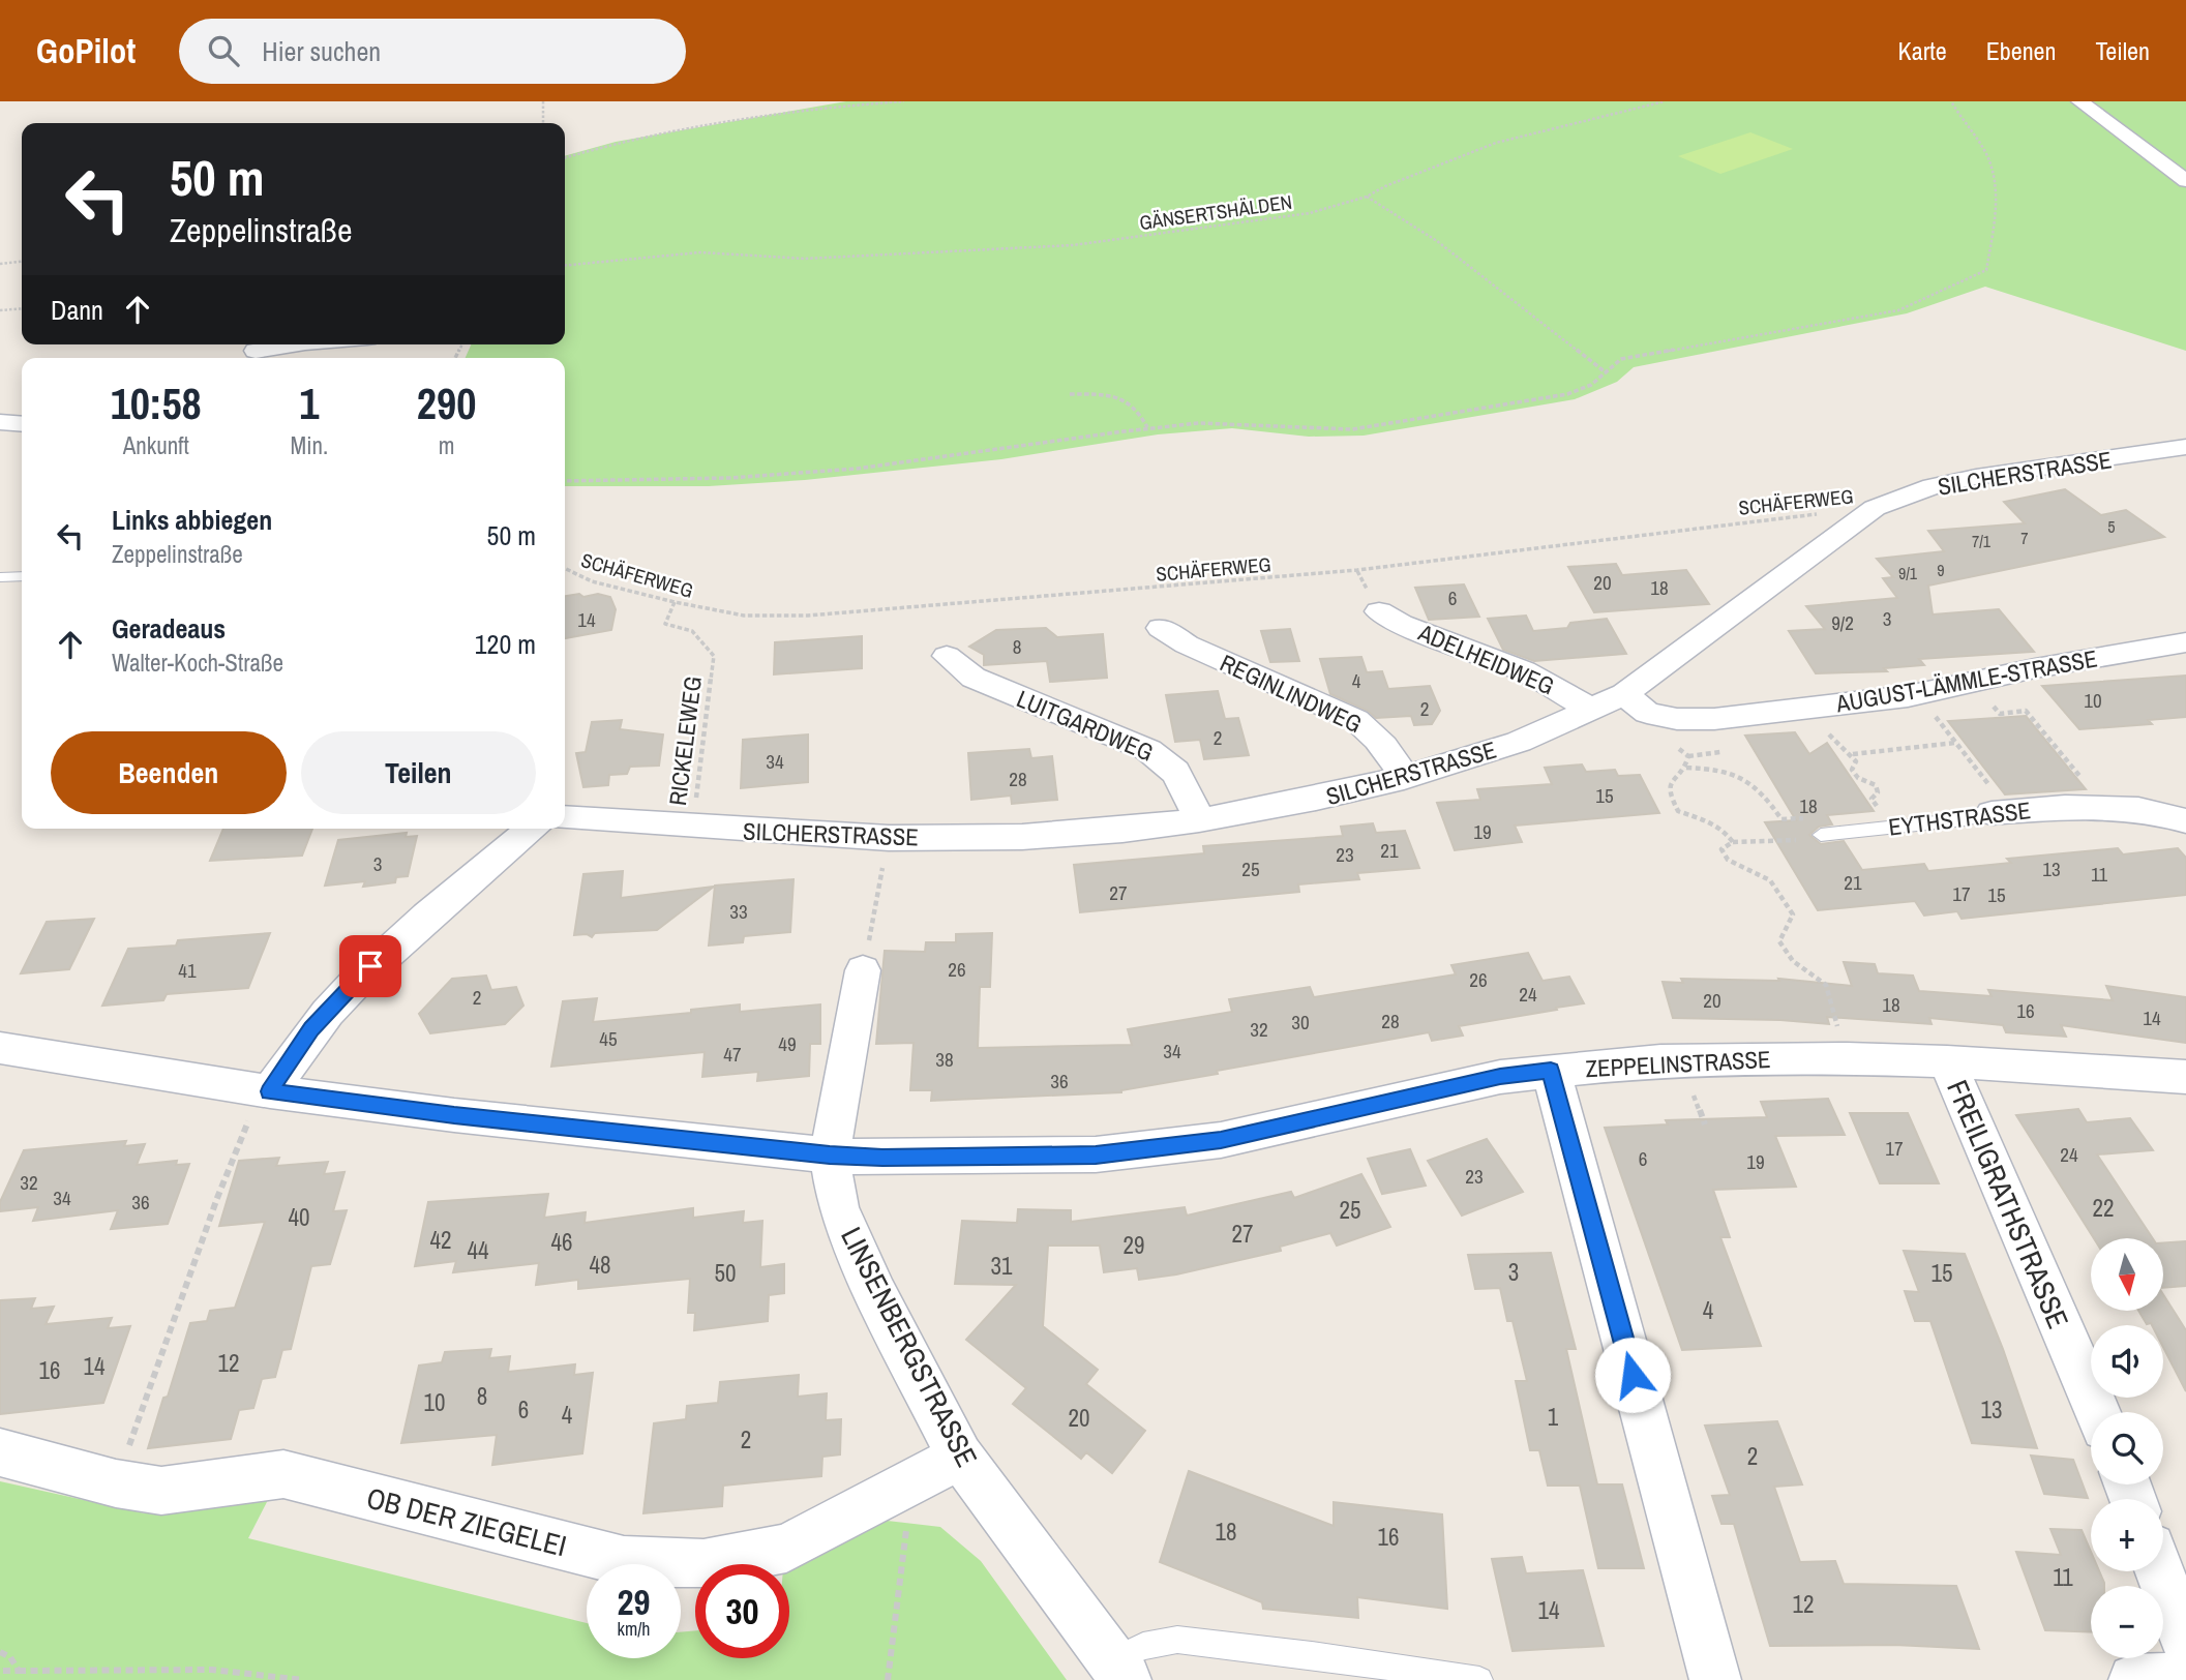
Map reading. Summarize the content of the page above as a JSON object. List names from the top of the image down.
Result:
{
  "streets": {
    "street": [
      "SILCHERSTRASSE",
      "ADELHEIDWEG",
      "AUGUST-LÄMMLE-STRASSE",
      "REGINLINDWEG",
      "LUITGARDWEG",
      "EYTHSTRASSE",
      "ZEPPELINSTRASSE",
      "FREILIGRATHSTRASSE",
      "LINSENBERGSTRASSE",
      "OB DER ZIEGELEI"
    ],
    "path": ["GÄNSERTSHÄLDEN", "SCHÄFERWEG", "RICKELEWEG"]
  },
  "crossings": [
    ["SILCHERSTRASSE", "SCHÄFERWEG"],
    ["SILCHERSTRASSE", "ADELHEIDWEG"],
    ["SILCHERSTRASSE", "AUGUST-LÄMMLE-STRASSE"],
    ["SILCHERSTRASSE", "REGINLINDWEG"],
    ["SILCHERSTRASSE", "LUITGARDWEG"],
    ["SILCHERSTRASSE", "RICKELEWEG"],
    ["SCHÄFERWEG", "RICKELEWEG"],
    ["ZEPPELINSTRASSE", "FREILIGRATHSTRASSE"],
    ["ZEPPELINSTRASSE", "LINSENBERGSTRASSE"],
    ["LINSENBERGSTRASSE", "OB DER ZIEGELEI"]
  ],
  "house_numbers": [
    "5",
    "7",
    "7/1",
    "9",
    "9/1",
    "20",
    "18",
    "6",
    "3",
    "14",
    "9/2",
    "8",
    "4",
    "10",
    "2",
    "2",
    "34",
    "28",
    "15",
    "18",
    "19",
    "21",
    "23",
    "3",
    "25",
    "13",
    "11",
    "21",
    "27",
    "17",
    "15",
    "33",
    "26",
    "41",
    "26",
    "24",
    "2",
    "20",
    "18",
    "16",
    "14",
    "28",
    "30",
    "32",
    "45",
    "49",
    "34",
    "47",
    "38",
    "36",
    "17",
    "24",
    "6",
    "19",
    "23",
    "32",
    "34",
    "36",
    "22",
    "25",
    "40",
    "27",
    "42",
    "46",
    "29",
    "44",
    "48",
    "31",
    "3",
    "50",
    "15",
    "4",
    "12",
    "14",
    "16",
    "8",
    "10",
    "6",
    "13",
    "4",
    "1",
    "20",
    "2",
    "2",
    "18",
    "16",
    "11",
    "12",
    "14"
  ],
  "north": "bottom",
  "page": {
    "header": "GoPilot",
    "search": "Hier suchen",
    "nav": ["Karte", "Ebenen", "Teilen"],
    "turn": ["50 m", "Zeppelinstraße"],
    "then": "Dann",
    "eta": [
      "10:58",
      "Ankunft",
      "1",
      "Min.",
      "290",
      "m"
    ],
    "list": [
      {
        "name": "Links abbiegen",
        "note": "Zeppelinstraße",
        "value": "50 m"
      },
      {
        "name": "Geradeaus",
        "note": "Walter-Koch-Straße",
        "value": "120 m"
      }
    ],
    "buttons": ["Beenden", "Teilen"],
    "map_buttons": ["+", "−"],
    "speed": "29 km/h",
    "limit": "30"
  }
}
